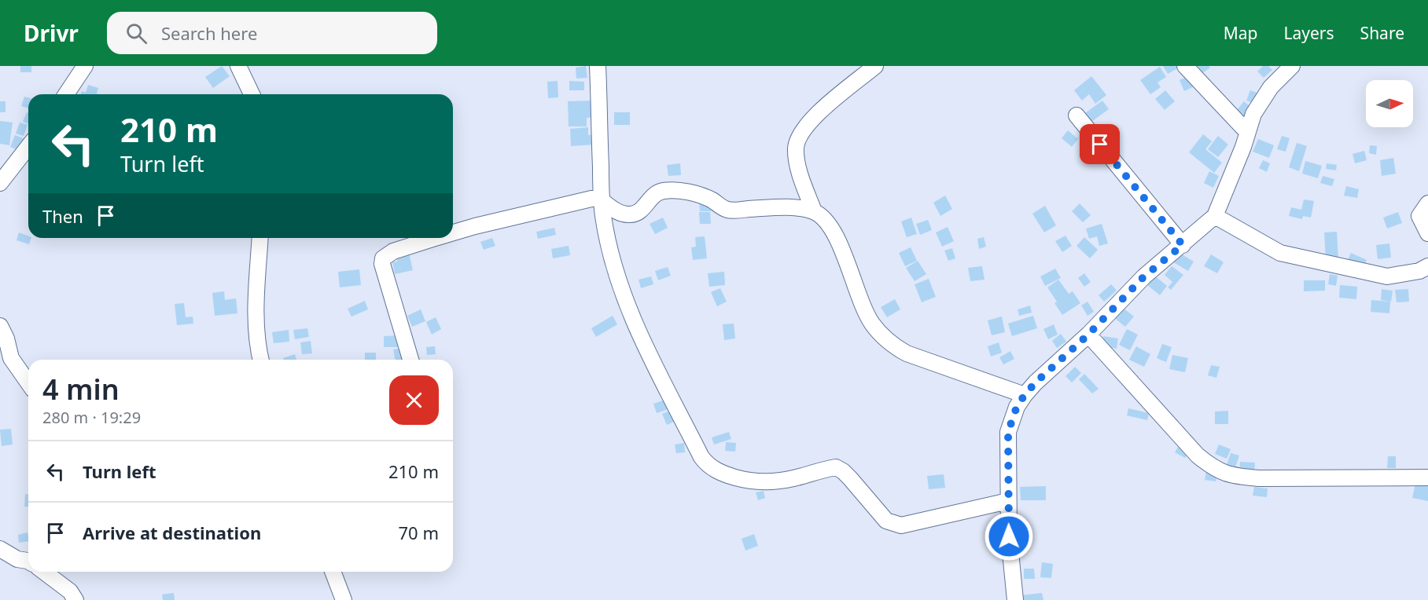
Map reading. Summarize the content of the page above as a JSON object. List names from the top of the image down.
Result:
{
  "north": "right",
  "page": {
    "header": "Drivr",
    "search": "Search here",
    "nav": ["Map", "Layers", "Share"],
    "turn": ["210 m", "Turn left"],
    "then": "Then",
    "heading": ["4 min", "280 m · 19:29"],
    "list": [
      {
        "name": "Turn left",
        "value": "210 m"
      },
      {
        "name": "Arrive at destination",
        "value": "70 m"
      }
    ]
  }
}
